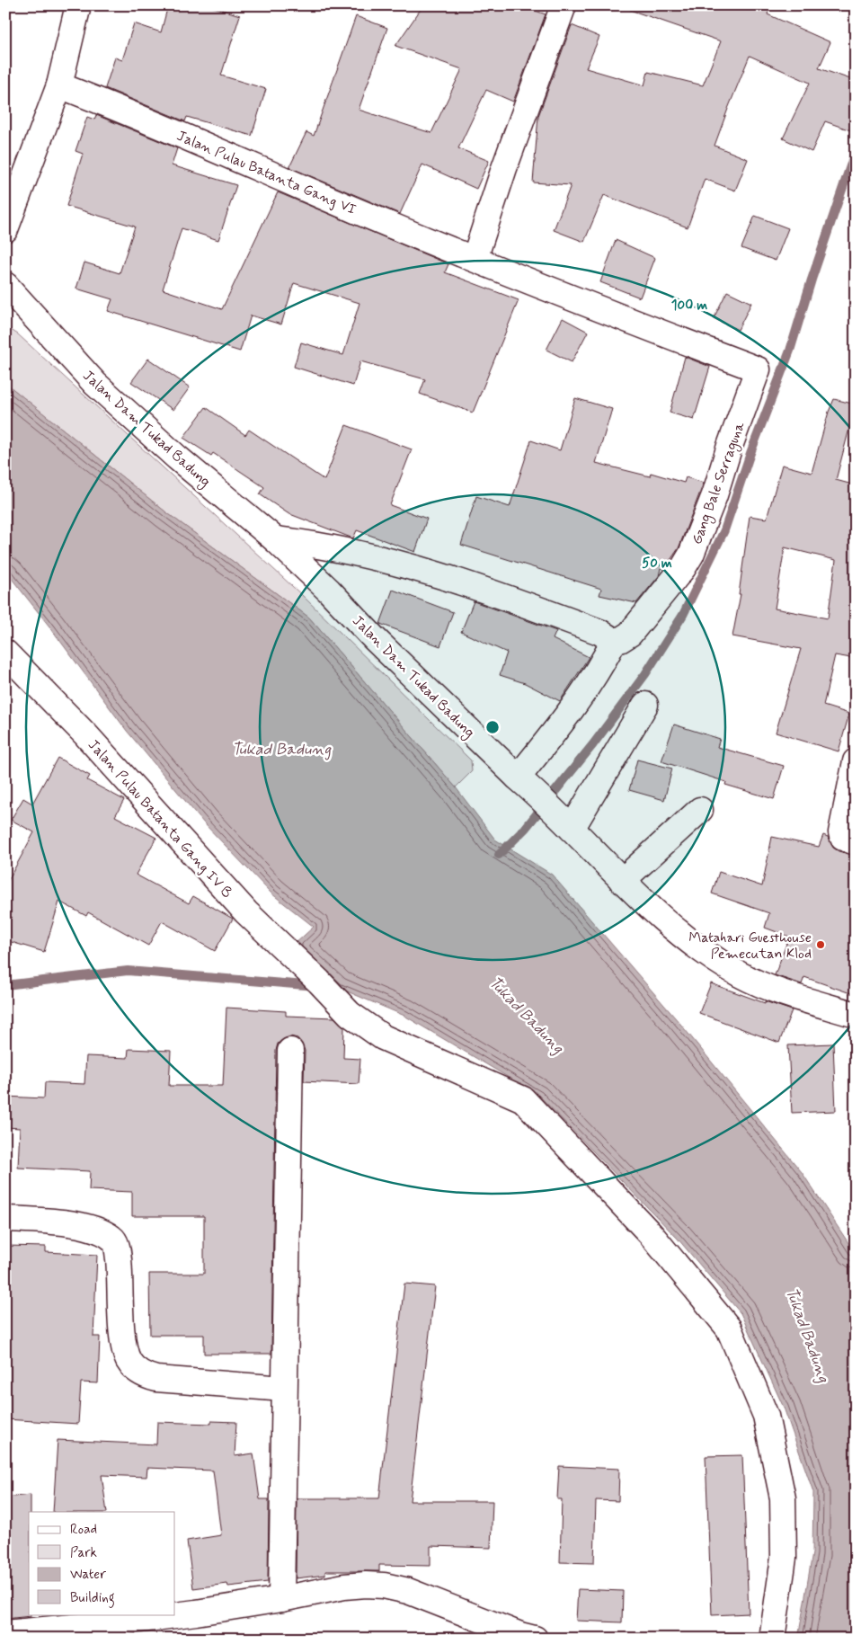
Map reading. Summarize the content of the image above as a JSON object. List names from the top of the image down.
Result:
{
  "streets": {
    "street": [
      "Jalan Pulau Batanta Gang VI",
      "Jalan Dam Tukad Badung",
      "Gang Bale Serraguna",
      "Jalan Pulau Batanta Gang IV B"
    ]
  },
  "crossings": [
    ["Jalan Pulau Batanta Gang VI", "Gang Bale Serraguna"]
  ],
  "water": ["Tukad Badung"],
  "places": ["Matahari Guesthouse Pemecutan Klod"],
  "legend": [
    "Road",
    "Park",
    "Water",
    "Building"
  ],
  "rings": ["100 m", "50 m"]
}
